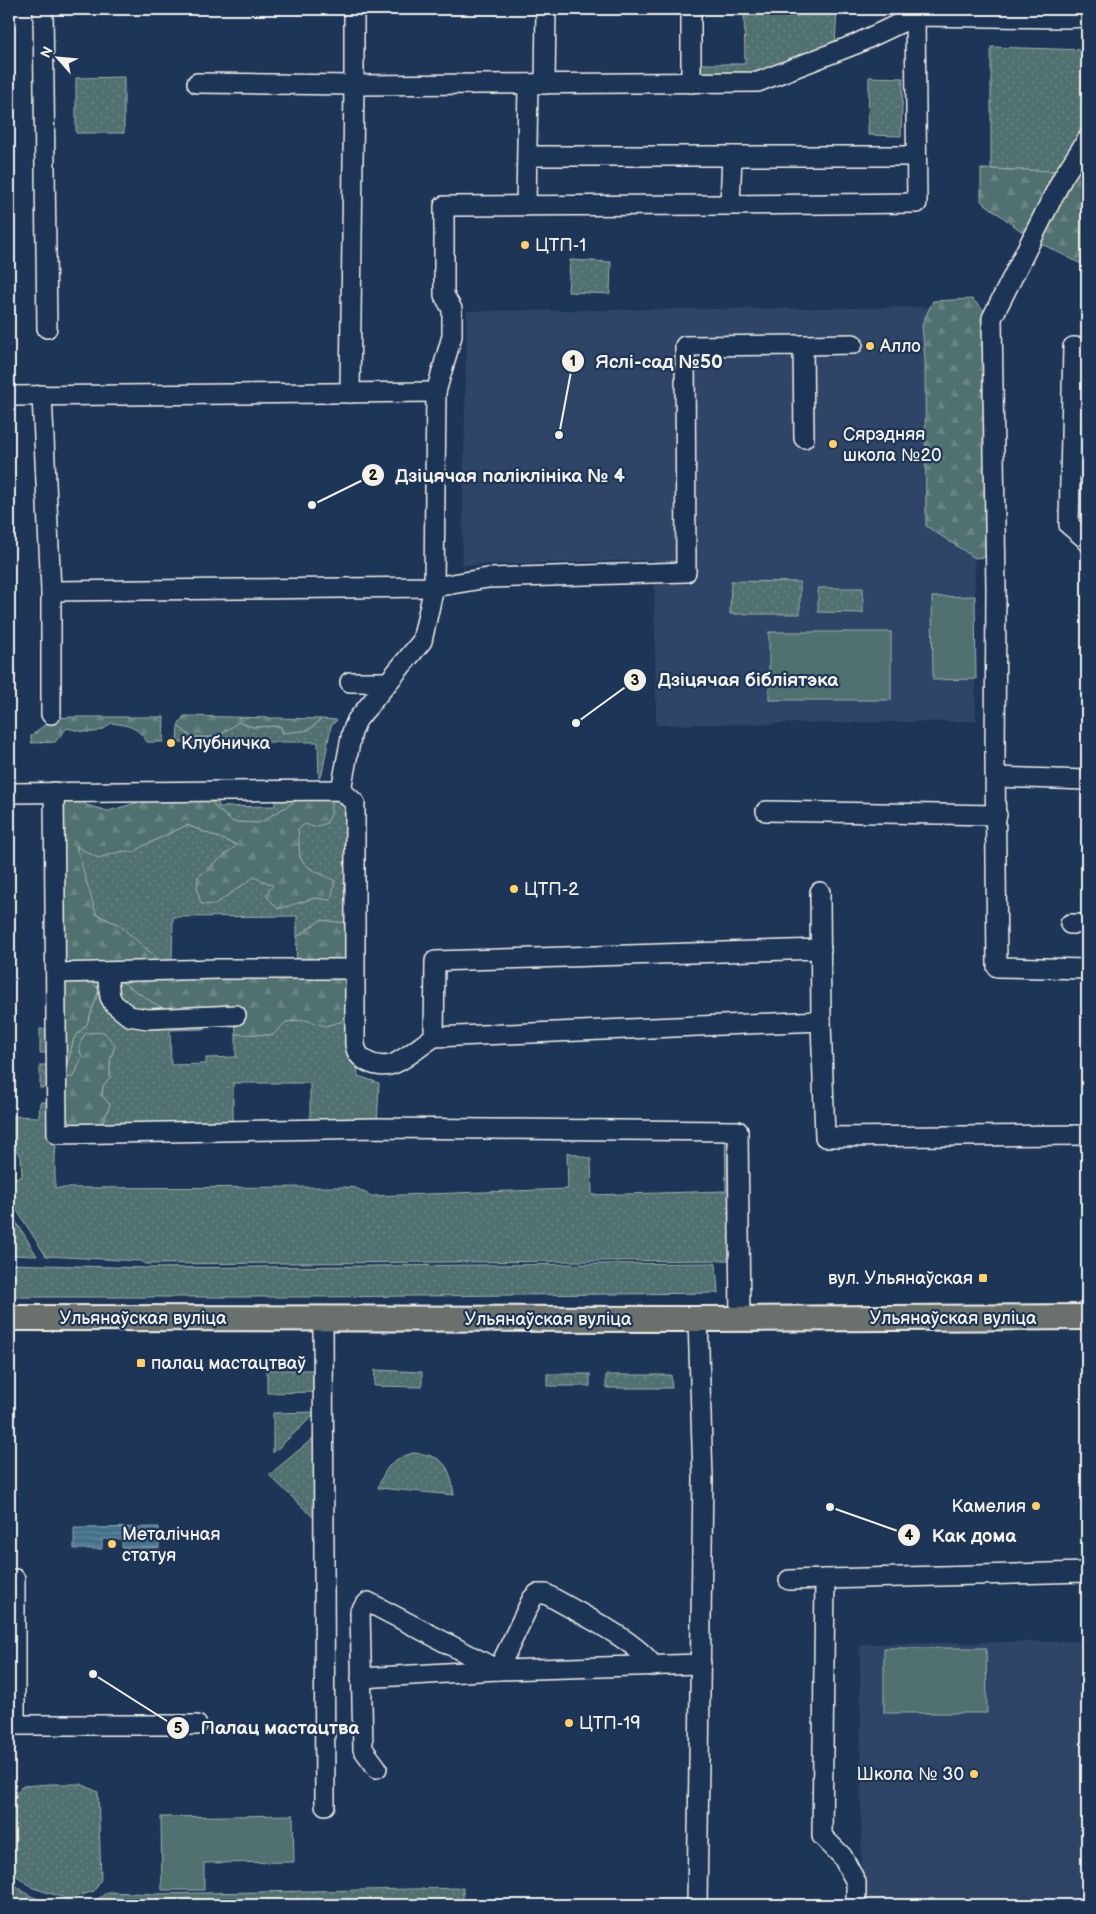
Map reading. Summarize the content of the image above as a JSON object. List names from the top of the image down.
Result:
{
  "streets": {
    "main road": ["Ульянаўская вуліца"]
  },
  "places": {
    "other": [
      "ЦТП-1",
      "Алло",
      "Яслі-сад №50",
      "Сярэдняя школа №20",
      "Дзіцячая паліклініка № 4",
      "Дзіцячая бібліятэка",
      "Клубничка",
      "ЦТП-2",
      "Камелия",
      "Как дома",
      "Металічная статуя",
      "Палац мастацтва",
      "ЦТП-19",
      "Школа № 30"
    ],
    "transit": ["вул. Ульянаўская", "палац мастацтваў"]
  },
  "north": "top left"
}
